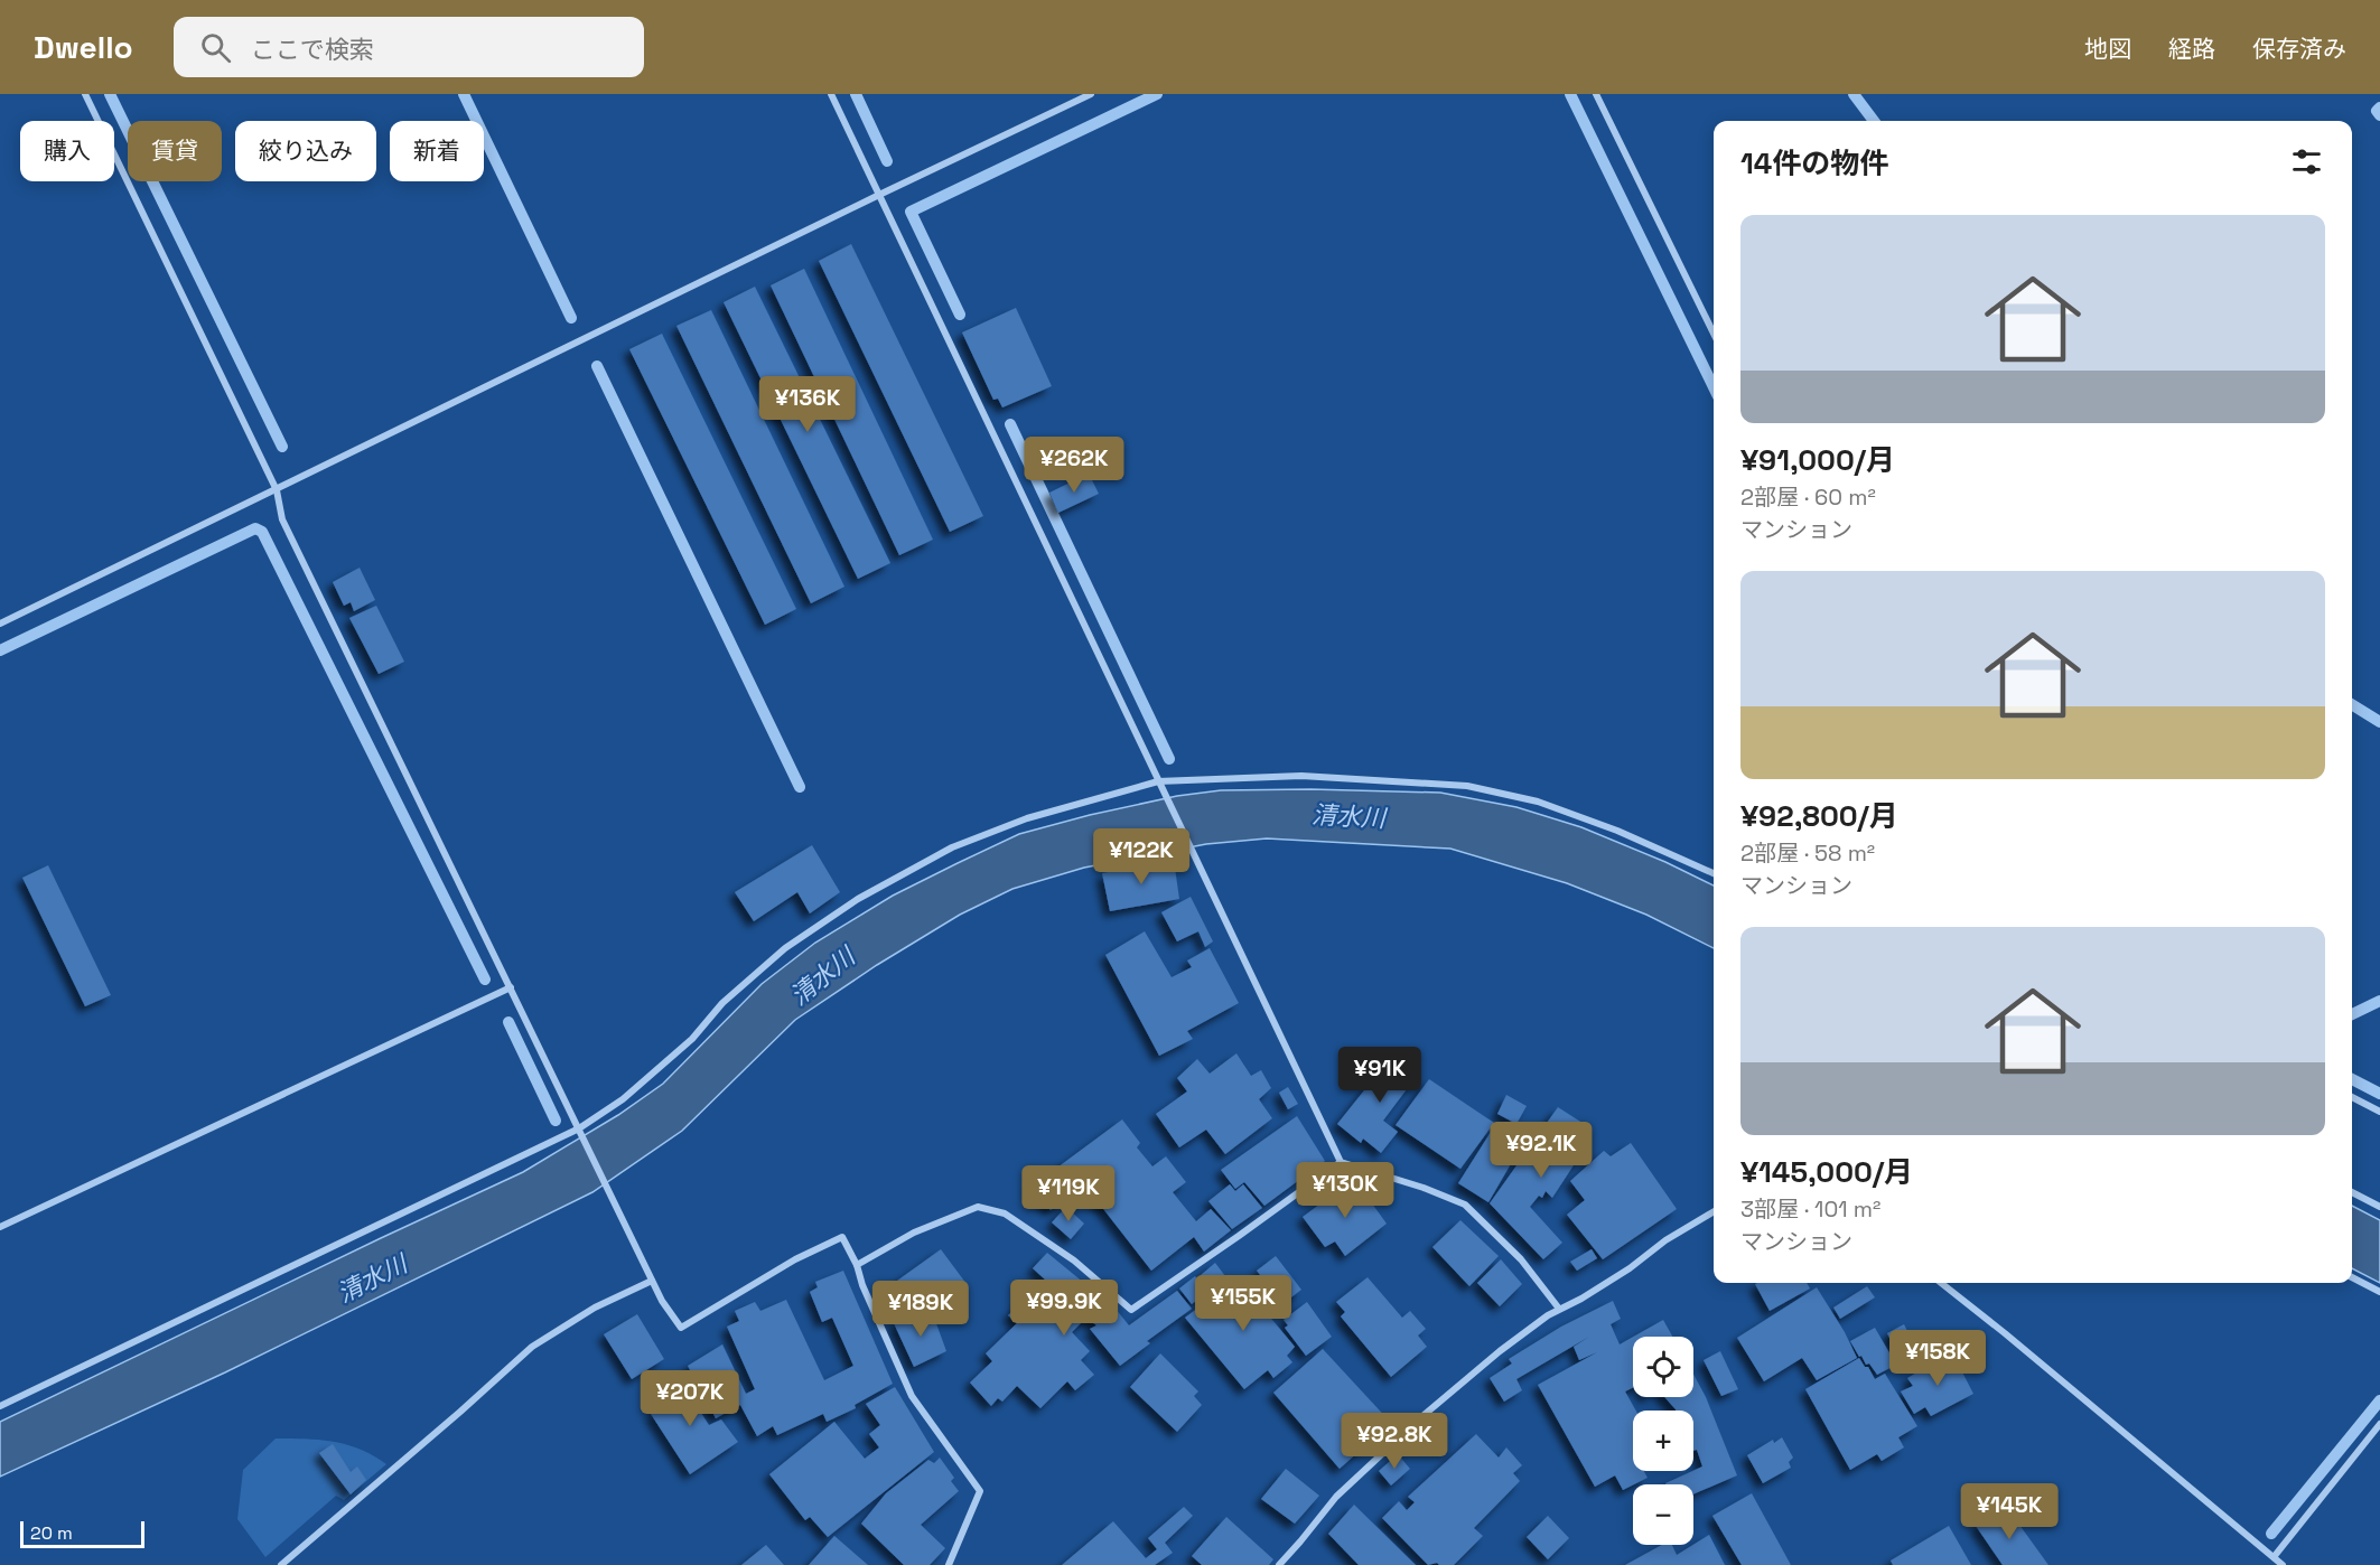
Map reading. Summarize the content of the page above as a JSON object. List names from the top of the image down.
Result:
{
  "water": ["清水川"],
  "scale_bar": "20 m",
  "page": {
    "header": "Dwello",
    "search": "ここで検索",
    "nav": ["地図", "経路", "保存済み"],
    "chip": [
      "購入",
      "賃貸",
      "絞り込み",
      "新着"
    ],
    "heading": "14件の物件",
    "list": [
      {
        "name": "¥91,000/月",
        "note": "2部屋 · 60 m² · マンション"
      },
      {
        "name": "¥92,800/月",
        "note": "2部屋 · 58 m² · マンション"
      },
      {
        "name": "¥145,000/月",
        "note": "3部屋 · 101 m² · マンション"
      }
    ],
    "price": [
      "¥136K",
      "¥262K",
      "¥122K",
      "¥91K",
      "¥92.1K",
      "¥130K",
      "¥119K",
      "¥155K",
      "¥99.9K",
      "¥189K",
      "¥158K",
      "¥207K",
      "¥92.8K",
      "¥145K"
    ],
    "map_buttons": ["+", "−"],
    "scale": "20 m"
  }
}
